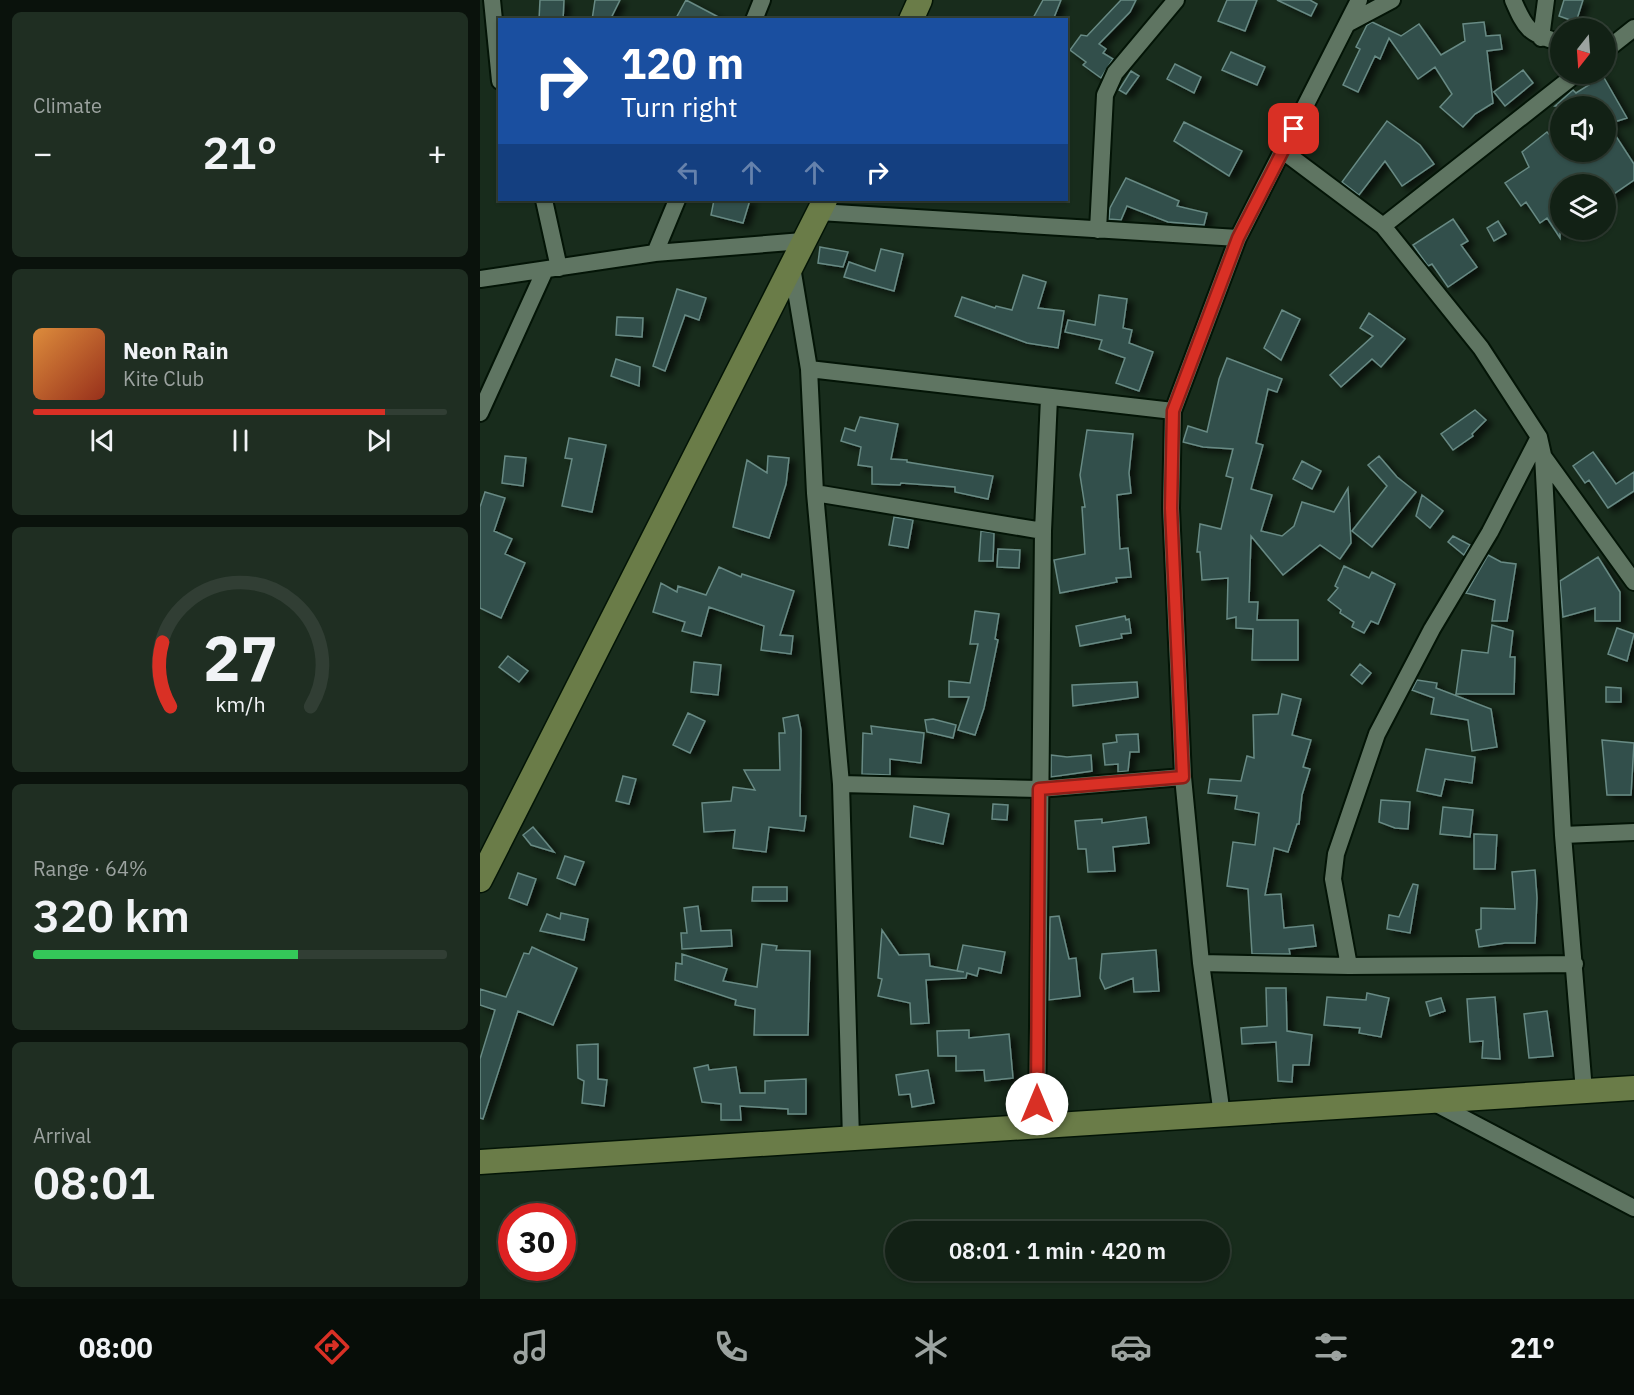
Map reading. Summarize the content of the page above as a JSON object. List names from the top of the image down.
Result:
{
  "north": "bottom",
  "page": {
    "tile": [
      "Climate",
      ["Range · 64%", "320 km"],
      ["Arrival", "08:01"]
    ],
    "turn": ["120 m", "Turn right"],
    "heat": ["−", "21°", "+"],
    "song": ["Neon Rain", "Kite Club"],
    "limit": "30",
    "trip": "08:01 · 1 min · 420 m",
    "tabs": ["08:00", "21°"],
    "gauge": ["27", "km/h"]
  }
}
